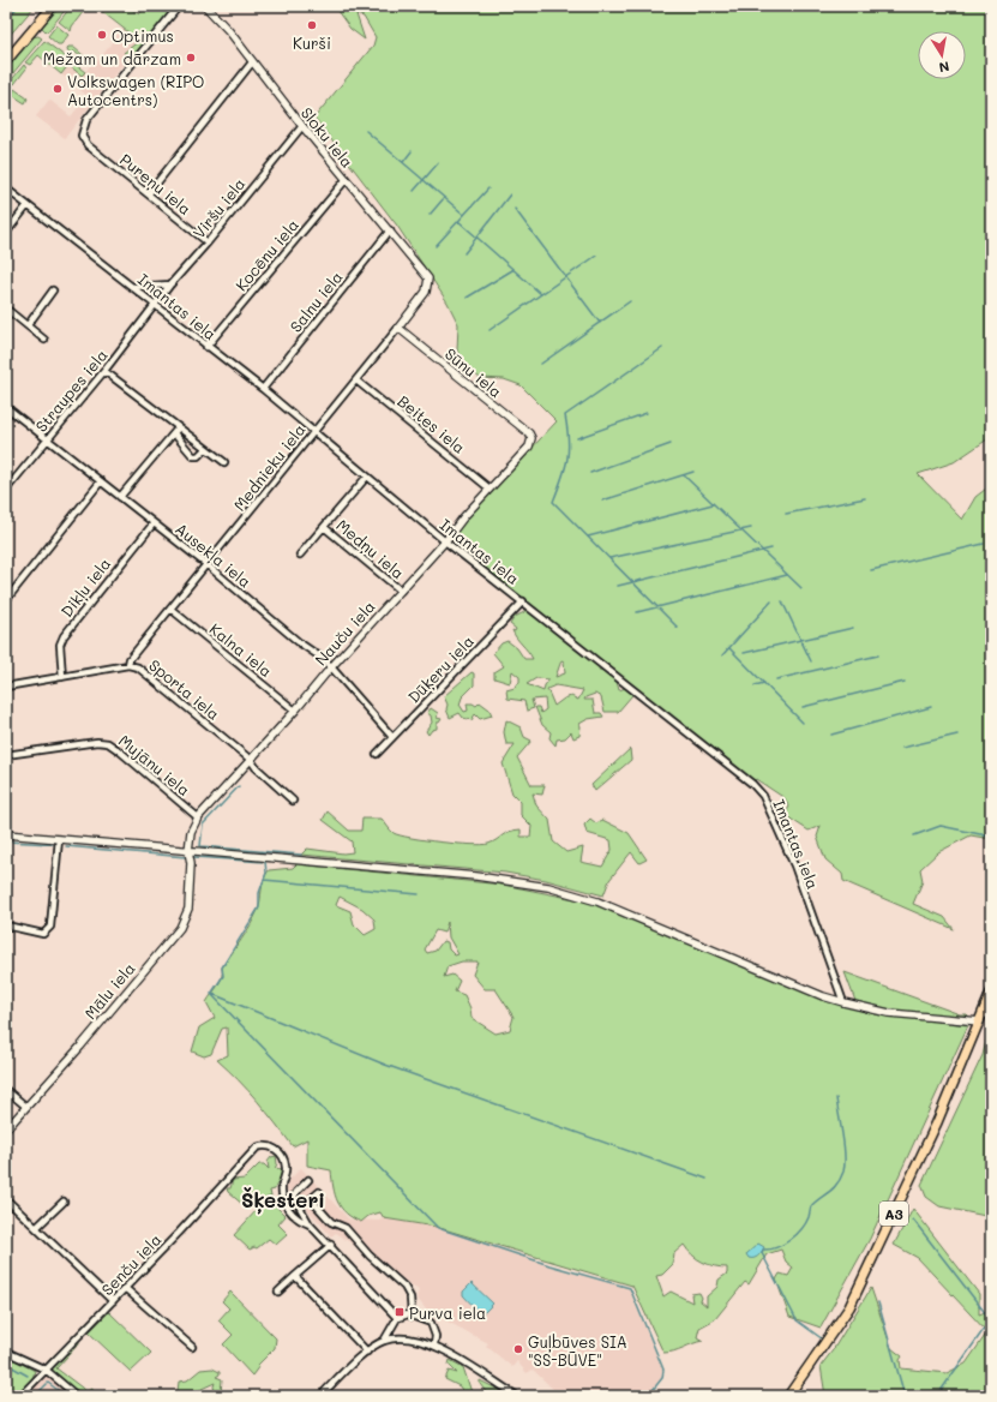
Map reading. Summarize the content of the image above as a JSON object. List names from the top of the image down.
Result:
{
  "streets": {
    "main road": ["A3"],
    "street": [
      "Sloku iela",
      "Pureņu iela",
      "Viršu iela",
      "Kocēnu iela",
      "Salnu iela",
      "Imantas iela",
      "Sūnu iela",
      "Straupes iela",
      "Beites iela",
      "Mednieku iela",
      "Medņu iela",
      "Ausekļa iela",
      "Dikļu iela",
      "Nauču iela",
      "Kalna iela",
      "Dūķeru iela",
      "Sporta iela",
      "Mujānu iela",
      "Mālu iela",
      "Senču iela"
    ]
  },
  "crossings": [
    ["Sloku iela", "Viršu iela"],
    ["Sloku iela", "Kocēnu iela"],
    ["Sloku iela", "Salnu iela"],
    ["Sloku iela", "Mednieku iela"],
    ["Pureņu iela", "Viršu iela"],
    ["Viršu iela", "Imantas iela"],
    ["Viršu iela", "Straupes iela"],
    ["Kocēnu iela", "Imantas iela"],
    ["Salnu iela", "Imantas iela"],
    ["Imantas iela", "Straupes iela"],
    ["Imantas iela", "Mednieku iela"],
    ["Imantas iela", "Nauču iela"],
    ["Imantas iela", "Dūķeru iela"],
    ["Sūnu iela", "Mednieku iela"],
    ["Sūnu iela", "Nauču iela"],
    ["Straupes iela", "Ausekļa iela"],
    ["Beites iela", "Mednieku iela"],
    ["Beites iela", "Nauču iela"],
    ["Mednieku iela", "Ausekļa iela"],
    ["Mednieku iela", "Kalna iela"],
    ["Mednieku iela", "Sporta iela"],
    ["Medņu iela", "Nauču iela"],
    ["Ausekļa iela", "Dikļu iela"],
    ["Ausekļa iela", "Nauču iela"],
    ["Ausekļa iela", "Dūķeru iela"],
    ["Dikļu iela", "Sporta iela"],
    ["Nauču iela", "Kalna iela"],
    ["Nauču iela", "Sporta iela"],
    ["Nauču iela", "Mujānu iela"],
    ["Nauču iela", "Mālu iela"]
  ],
  "districts": ["Šķesteri"],
  "places": {
    "other": [
      "Kurši",
      "Optimus",
      "Mežam un dārzam",
      "Volkswagen (RIPO Autocentrs)",
      "Guļbūves SIA \"SS-BŪVE\""
    ],
    "transit": ["Purva iela"]
  },
  "north": "bottom"
}
